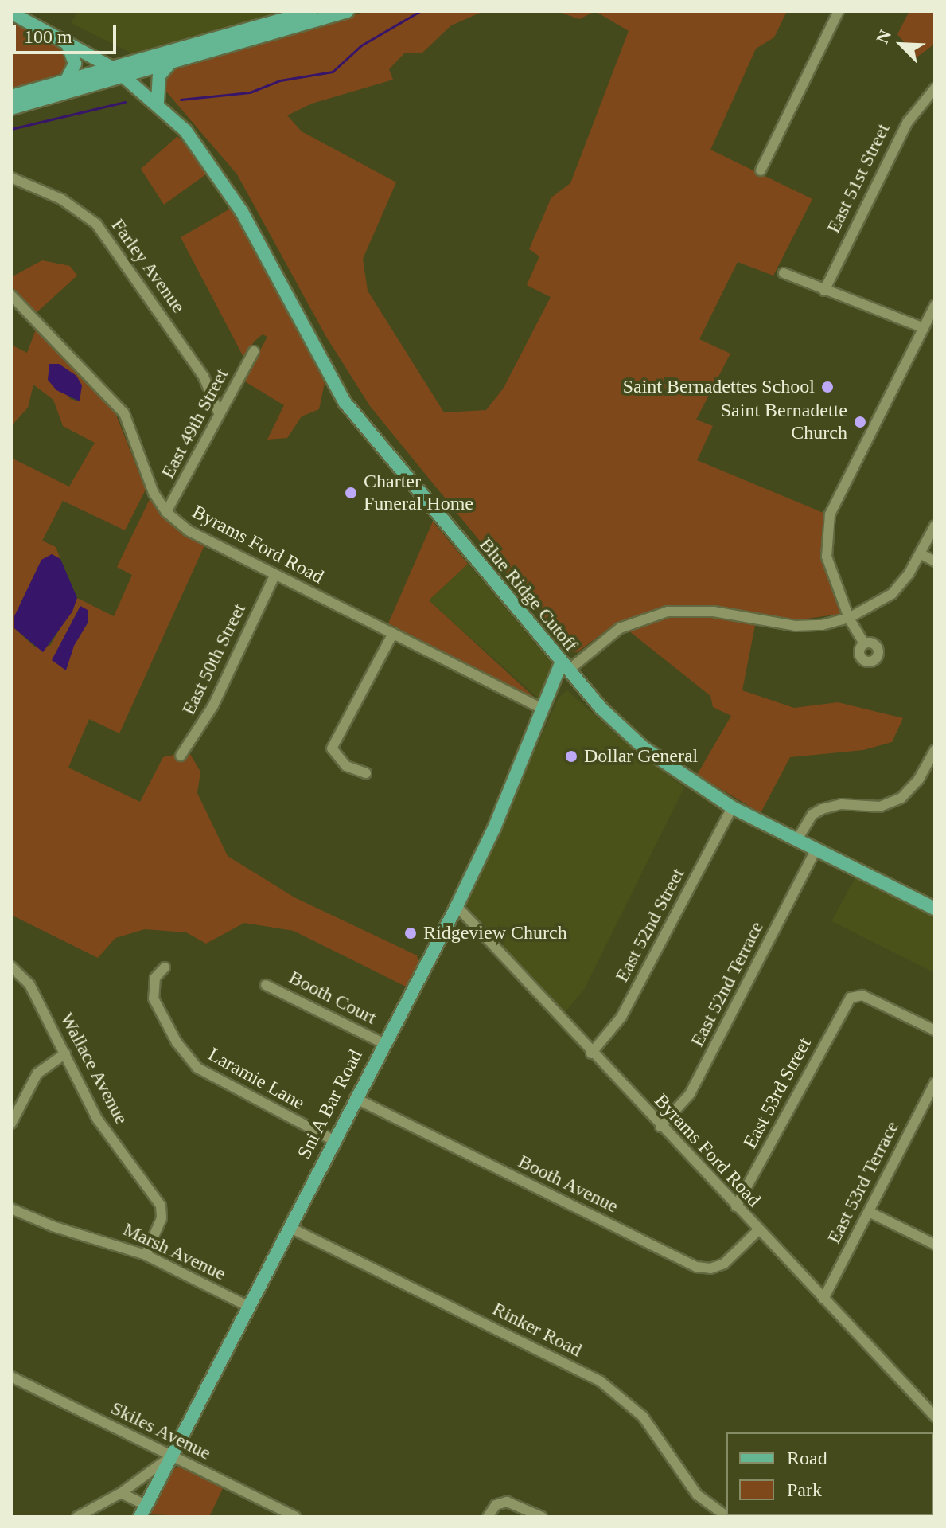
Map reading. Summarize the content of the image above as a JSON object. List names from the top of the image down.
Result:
{
  "streets": {
    "main road": ["Blue Ridge Cutoff", "Sni A Bar Road"],
    "street": [
      "East 51st Street",
      "Farley Avenue",
      "East 49th Street",
      "Byrams Ford Road",
      "East 50th Street",
      "East 52nd Street",
      "East 52nd Terrace",
      "Booth Court",
      "Wallace Avenue",
      "Laramie Lane",
      "East 53rd Street",
      "East 53rd Terrace",
      "Booth Avenue",
      "Marsh Avenue",
      "Rinker Road",
      "Skiles Avenue"
    ]
  },
  "crossings": [
    ["Farley Avenue", "East 49th Street"],
    ["East 49th Street", "Byrams Ford Road"],
    ["Byrams Ford Road", "East 50th Street"],
    ["Byrams Ford Road", "East 52nd Street"],
    ["Byrams Ford Road", "East 52nd Terrace"],
    ["Byrams Ford Road", "East 53rd Street"],
    ["Byrams Ford Road", "Sni A Bar Road"],
    ["Byrams Ford Road", "East 53rd Terrace"],
    ["Byrams Ford Road", "Booth Avenue"],
    ["Blue Ridge Cutoff", "East 52nd Street"],
    ["Blue Ridge Cutoff", "East 52nd Terrace"],
    ["Blue Ridge Cutoff", "Sni A Bar Road"],
    ["Booth Court", "Sni A Bar Road"],
    ["Wallace Avenue", "Marsh Avenue"],
    ["Laramie Lane", "Sni A Bar Road"],
    ["Sni A Bar Road", "Booth Avenue"],
    ["Sni A Bar Road", "Marsh Avenue"],
    ["Sni A Bar Road", "Rinker Road"],
    ["Sni A Bar Road", "Skiles Avenue"]
  ],
  "places": [
    "Saint Bernadettes School",
    "Saint Bernadette Church",
    "Charter Funeral Home",
    "Dollar General",
    "Ridgeview Church"
  ],
  "legend": ["Road", "Park"],
  "scale_bar": "100 m",
  "north": "top left"
}
